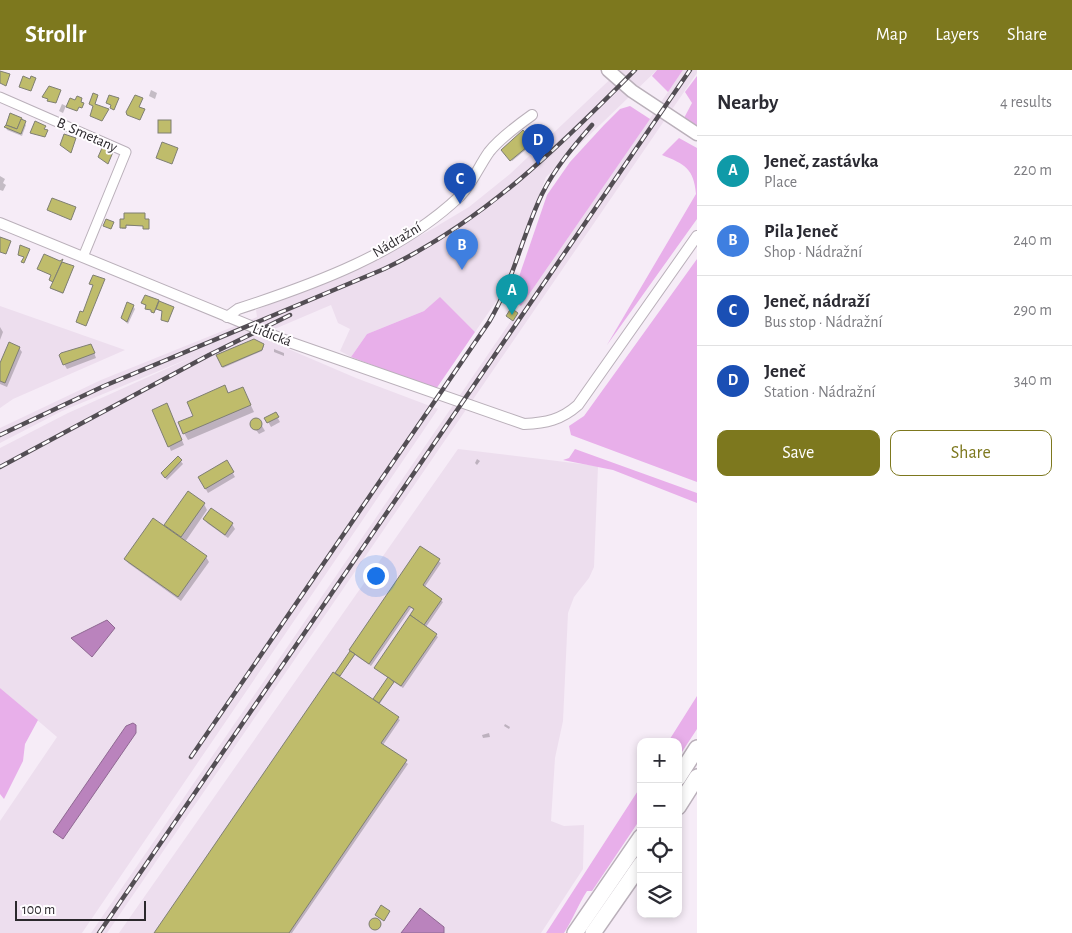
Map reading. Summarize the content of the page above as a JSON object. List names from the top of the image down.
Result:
{
  "streets": {
    "street": ["B. Smetany", "Nádražní", "Lidická"]
  },
  "crossings": [
    ["B. Smetany", "Lidická"],
    ["Nádražní", "Lidická"]
  ],
  "scale_bar": "100 m",
  "page": {
    "header": "Strollr",
    "nav": ["Map", "Layers", "Share"],
    "heading": ["Nearby", "4 results"],
    "pins": [
      "D",
      "C",
      "B",
      "A"
    ],
    "list": [
      {
        "mark": "A",
        "name": "Jeneč, zastávka",
        "note": "Place",
        "value": "220 m"
      },
      {
        "mark": "B",
        "name": "Pila Jeneč",
        "note": "Shop · Nádražní",
        "value": "240 m"
      },
      {
        "mark": "C",
        "name": "Jeneč, nádraží",
        "note": "Bus stop · Nádražní",
        "value": "290 m"
      },
      {
        "mark": "D",
        "name": "Jeneč",
        "note": "Station · Nádražní",
        "value": "340 m"
      }
    ],
    "buttons": ["Save", "Share"],
    "map_buttons": ["+", "−"],
    "scale": "100 m"
  }
}
